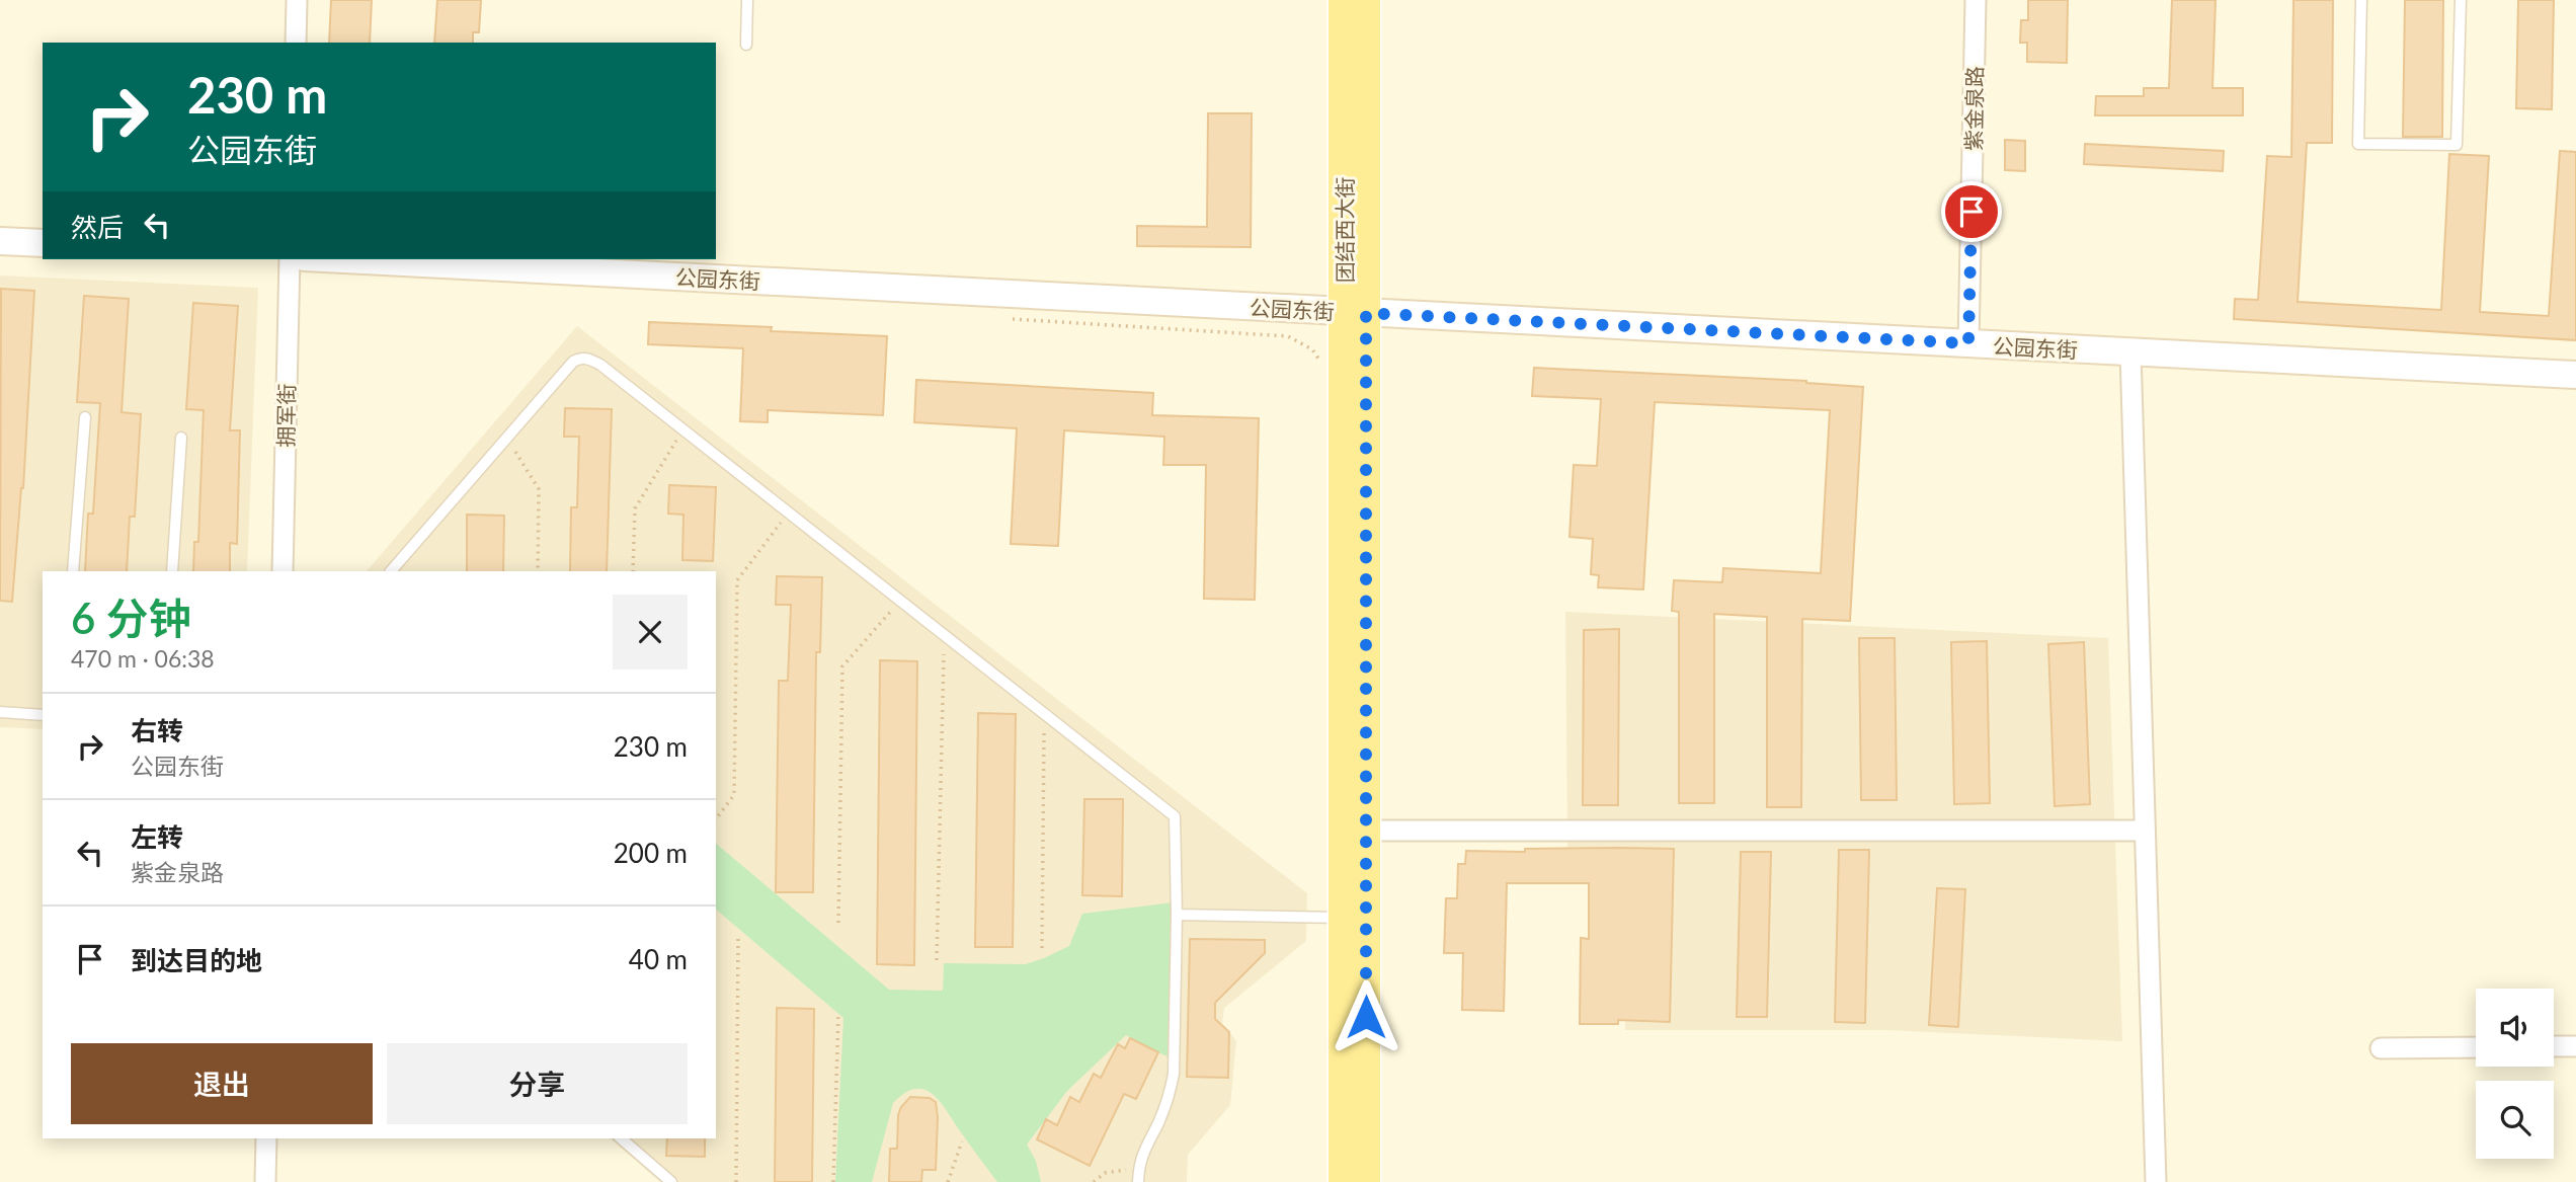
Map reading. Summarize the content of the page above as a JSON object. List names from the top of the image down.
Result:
{
  "streets": {
    "main road": ["团结西大街"],
    "street": ["紫金泉路", "公园东街", "拥军街"]
  },
  "crossings": [
    ["紫金泉路", "公园东街"],
    ["团结西大街", "公园东街"]
  ],
  "page": {
    "turn": ["230 m", "公园东街"],
    "then": "然后",
    "heading": ["6 分钟", "470 m · 06:38"],
    "list": [
      {
        "name": "右转",
        "note": "公园东街",
        "value": "230 m"
      },
      {
        "name": "左转",
        "note": "紫金泉路",
        "value": "200 m"
      },
      {
        "name": "到达目的地",
        "value": "40 m"
      }
    ],
    "buttons": ["退出", "分享"]
  }
}
